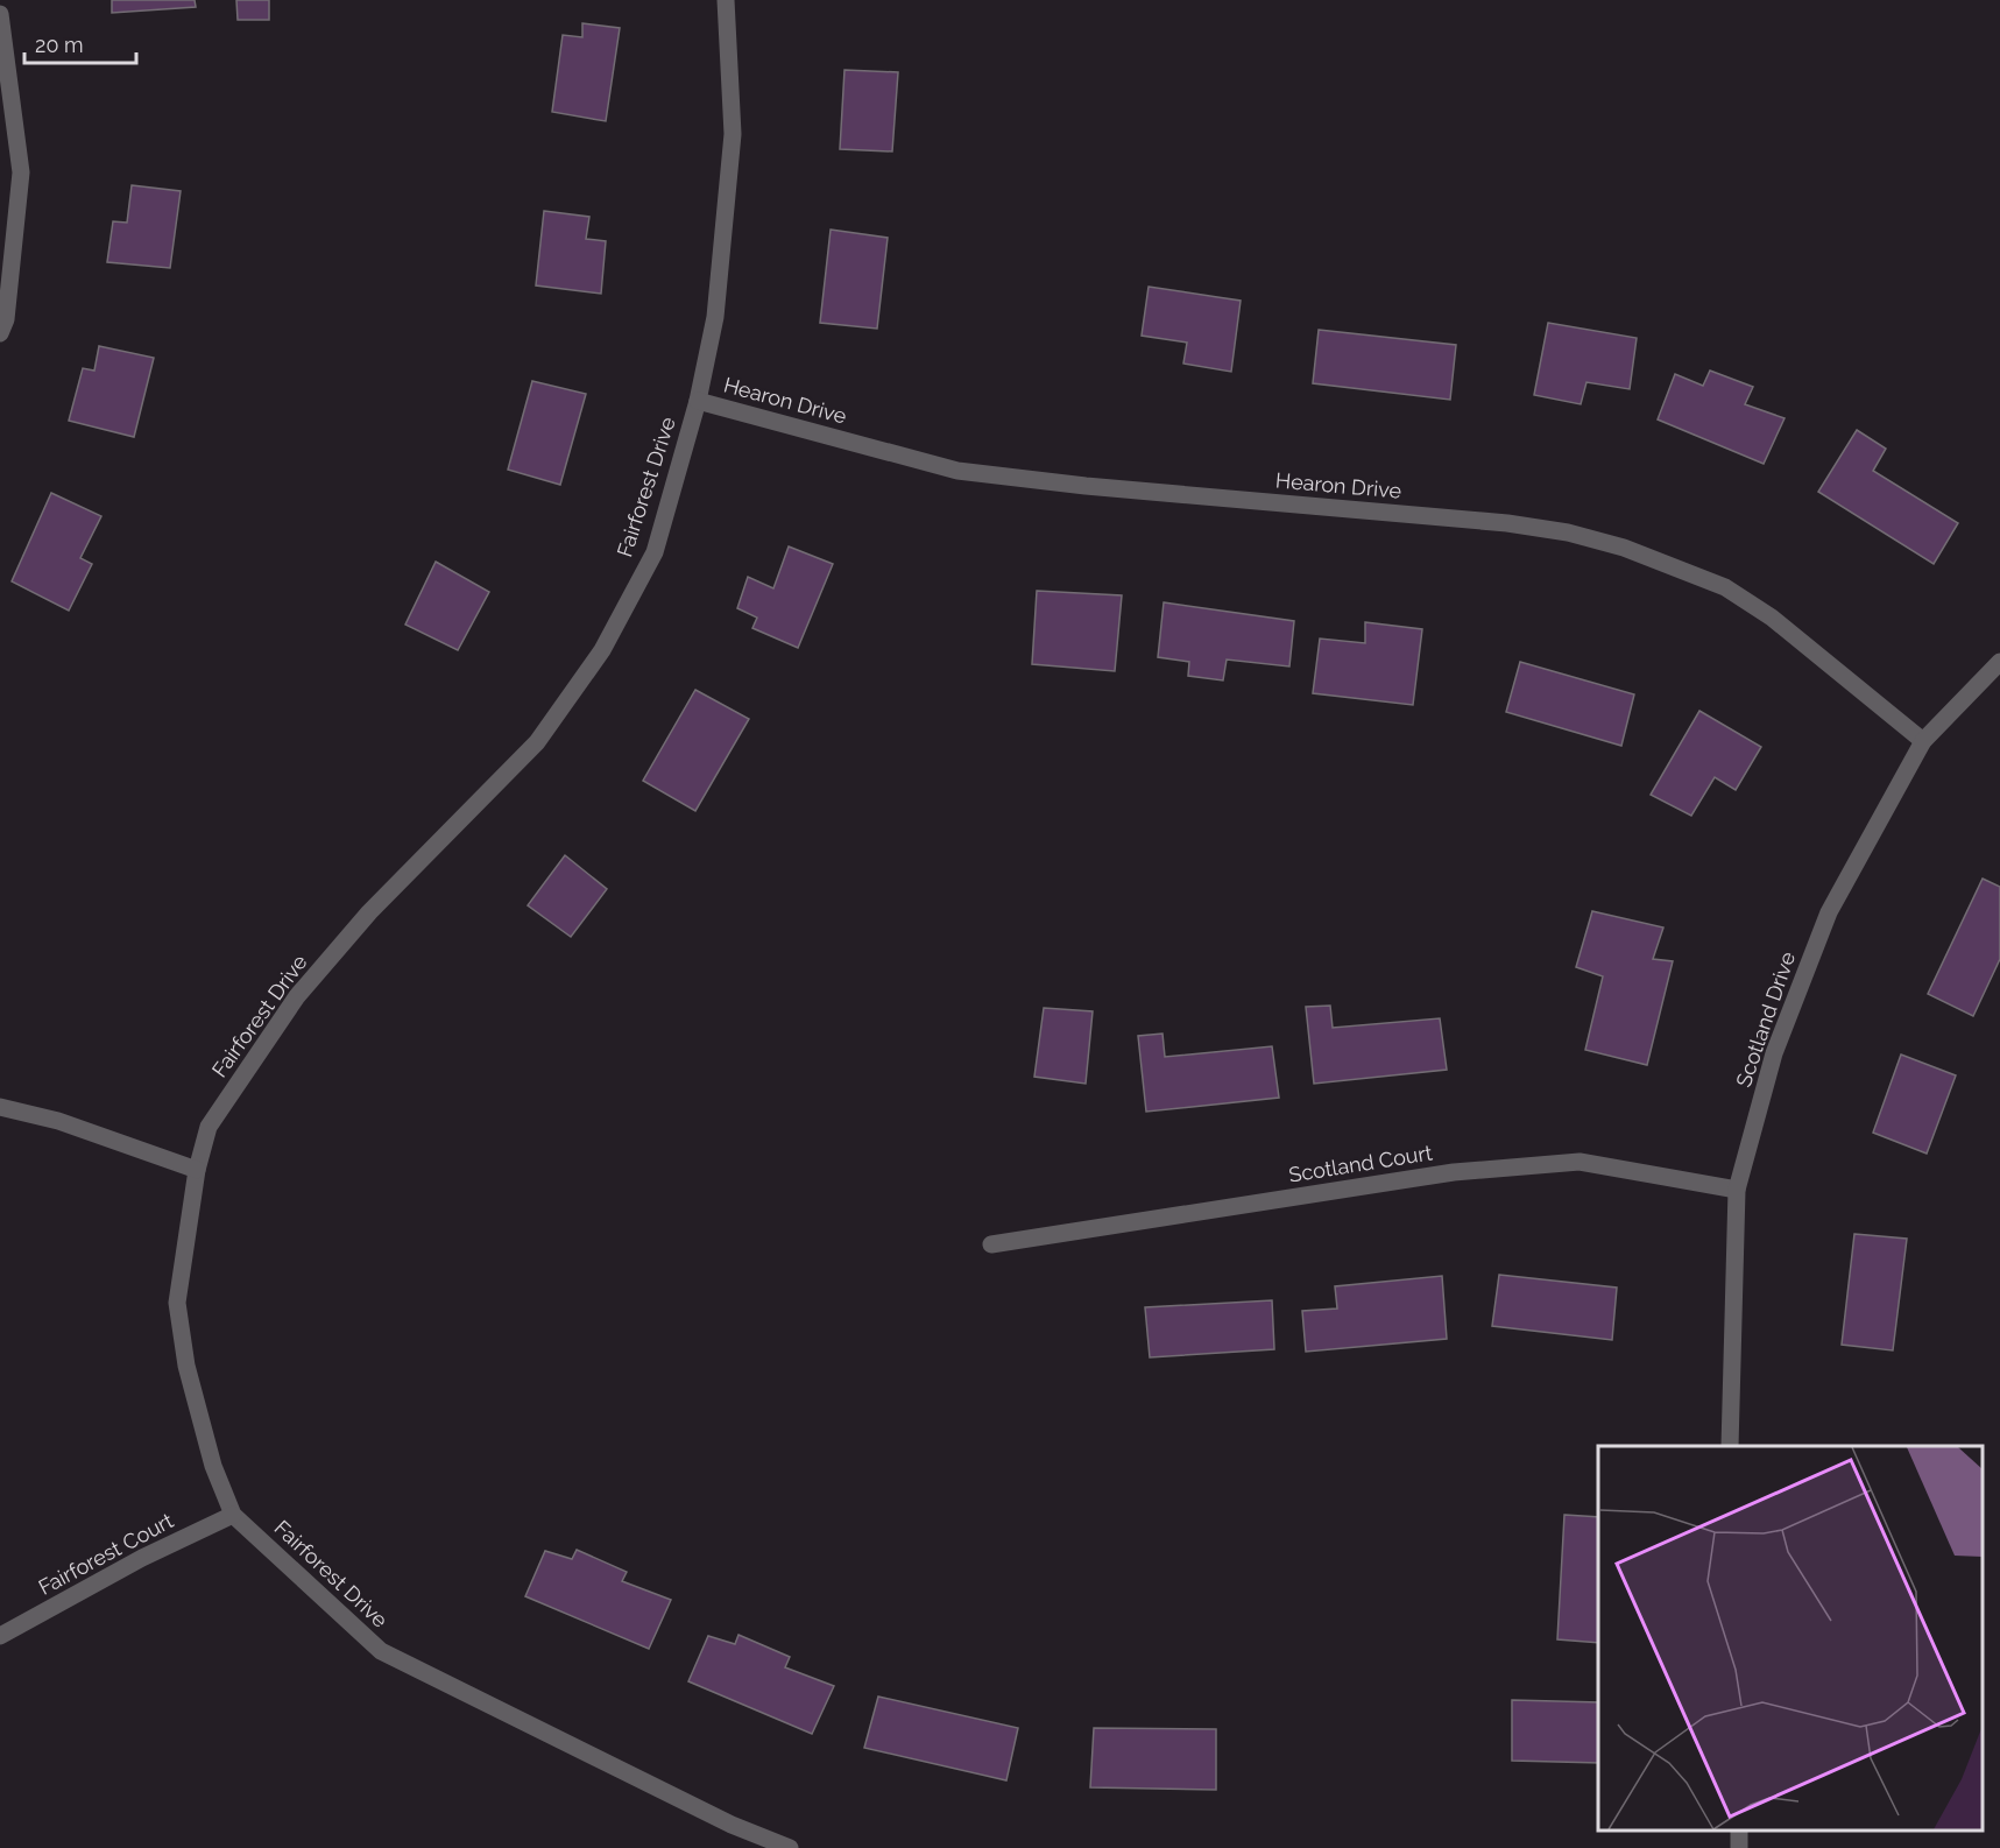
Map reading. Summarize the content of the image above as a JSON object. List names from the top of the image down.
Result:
{
  "streets": {
    "street": [
      "Hearon Drive",
      "Fairforest Drive",
      "Scotland Drive",
      "Scotland Court",
      "Fairforest Court"
    ]
  },
  "crossings": [
    ["Hearon Drive", "Fairforest Drive"],
    ["Hearon Drive", "Scotland Drive"],
    ["Fairforest Drive", "Fairforest Court"],
    ["Scotland Drive", "Scotland Court"]
  ],
  "scale_bar": "20 m"
}
